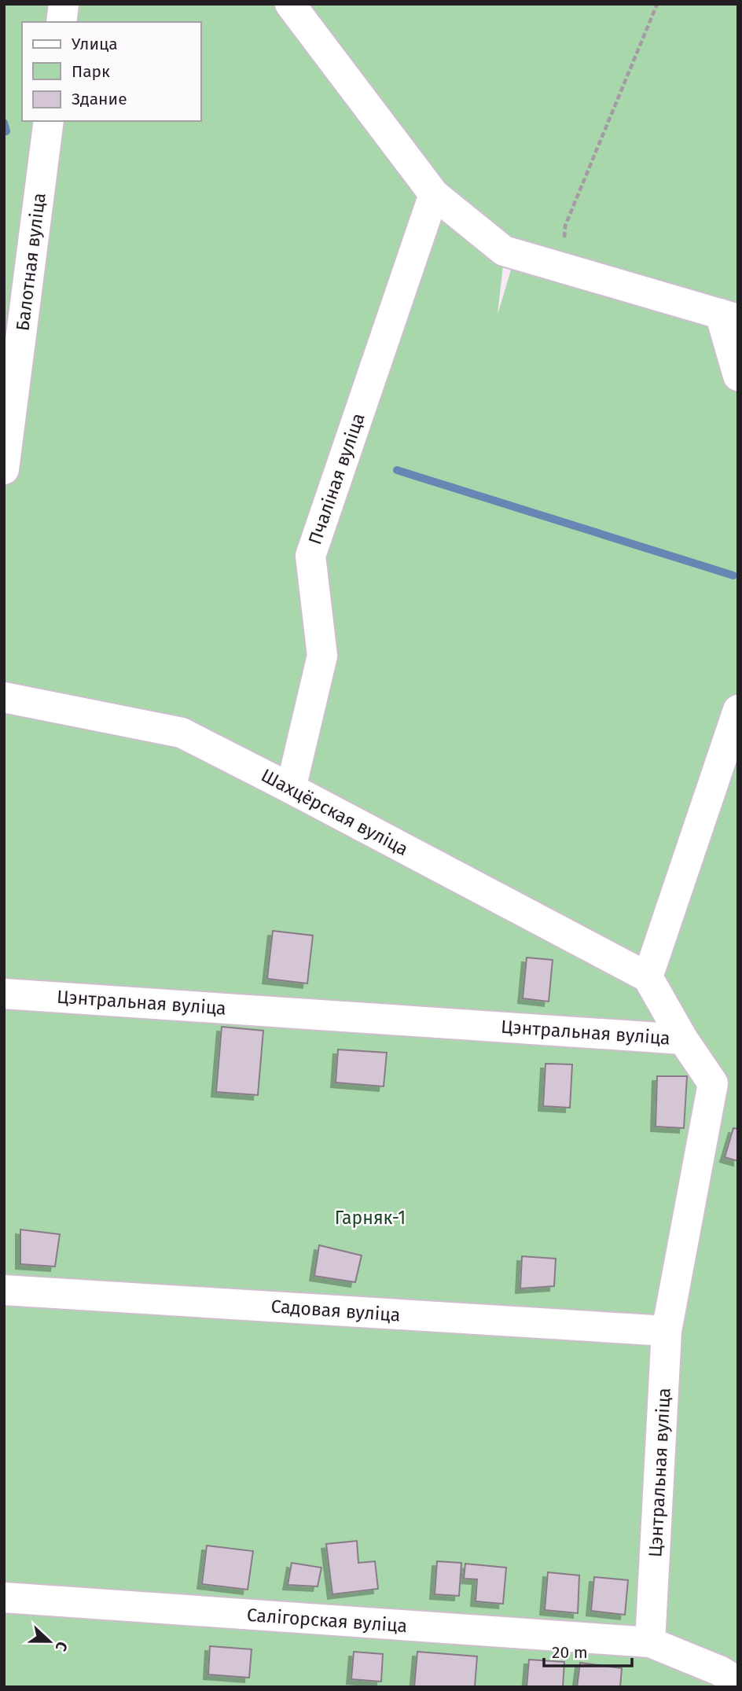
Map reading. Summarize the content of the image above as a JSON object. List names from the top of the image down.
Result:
{
  "streets": {
    "street": [
      "Балотная вуліца",
      "Пчаліная вуліца",
      "Шахцёрская вуліца",
      "Цэнтральная вуліца",
      "Садовая вуліца",
      "Салігорская вуліца"
    ]
  },
  "crossings": [
    ["Пчаліная вуліца", "Шахцёрская вуліца"],
    ["Цэнтральная вуліца", "Садовая вуліца"],
    ["Цэнтральная вуліца", "Салігорская вуліца"]
  ],
  "parks": ["Гарняк-1"],
  "legend": ["Улица", "Парк", "Здание"],
  "scale_bar": "20 m",
  "north": "right"
}
